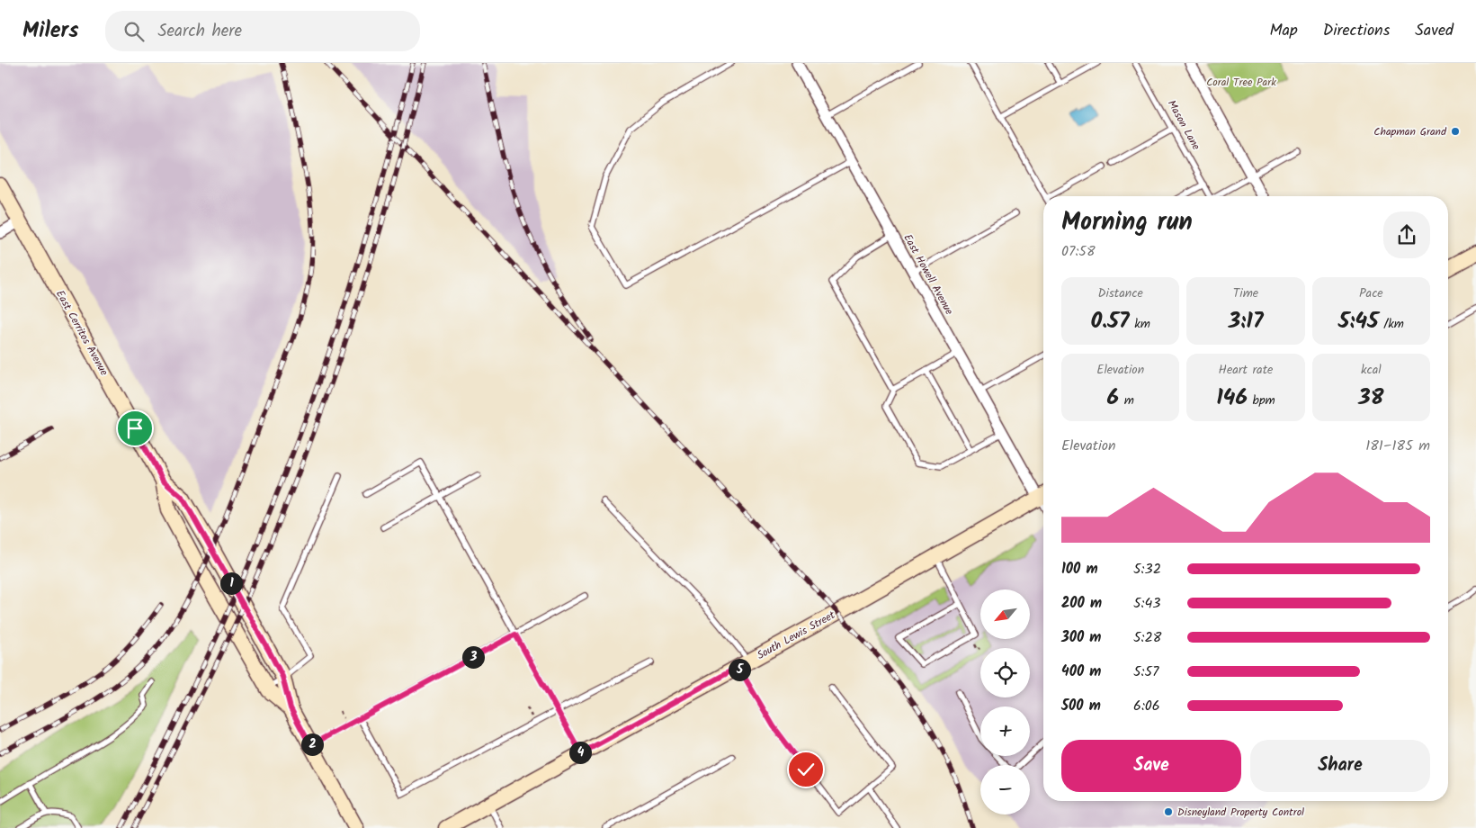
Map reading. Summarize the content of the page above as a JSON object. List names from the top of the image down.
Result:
{
  "streets": {
    "main road": ["East Cerritos Avenue", "South Lewis Street"],
    "street": ["East Howell Avenue"],
    "lane": ["Mason Lane"]
  },
  "crossings": [
    ["East Howell Avenue", "South Lewis Street"]
  ],
  "parks": ["Coral Tree Park"],
  "places": ["Chapman Grand", "Disneyland Property Control"],
  "north": "bottom left",
  "page": {
    "header": "Milers",
    "search": "Search here",
    "nav": ["Map", "Directions", "Saved"],
    "heading": ["Morning run", "07:58"],
    "stats": [
      ["Distance", "0.57 km"],
      ["Time", "3:17"],
      ["Pace", "5:45 /km"],
      ["Elevation", "6 m"],
      ["Heart rate", "146 bpm"],
      ["kcal", "38"]
    ],
    "chart": ["Elevation", "181–185 m"],
    "list": [
      {
        "name": "100 m",
        "note": "5:32"
      },
      {
        "name": "200 m",
        "note": "5:43"
      },
      {
        "name": "300 m",
        "note": "5:28"
      },
      {
        "name": "400 m",
        "note": "5:57"
      },
      {
        "name": "500 m",
        "note": "6:06"
      }
    ],
    "pins": [
      "1",
      "3",
      "5",
      "2",
      "4"
    ],
    "map_buttons": ["+", "−"],
    "buttons": ["Save", "Share"]
  }
}
